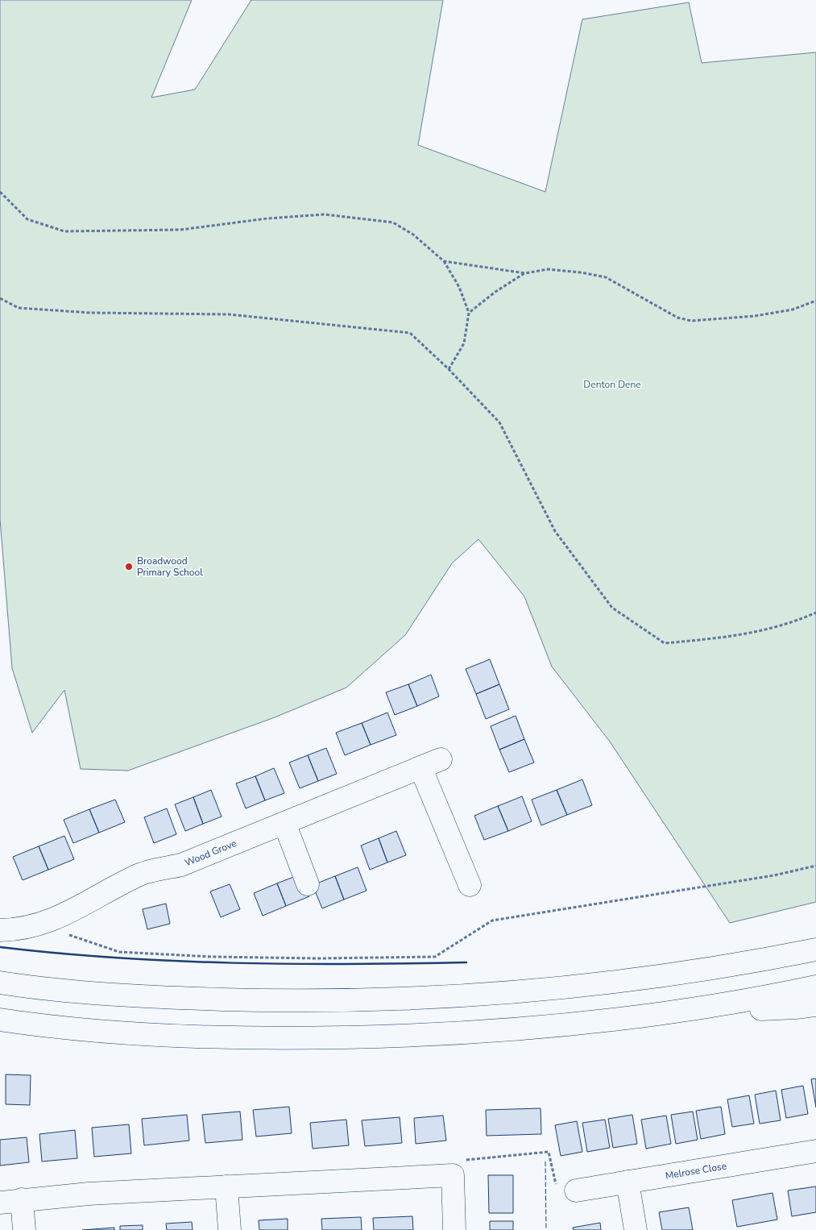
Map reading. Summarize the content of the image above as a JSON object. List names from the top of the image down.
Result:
{
  "streets": {
    "main road": ["Wood Grove", "Melrose Close"]
  },
  "parks": ["Denton Dene"],
  "places": ["Broadwood Primary School"]
}
